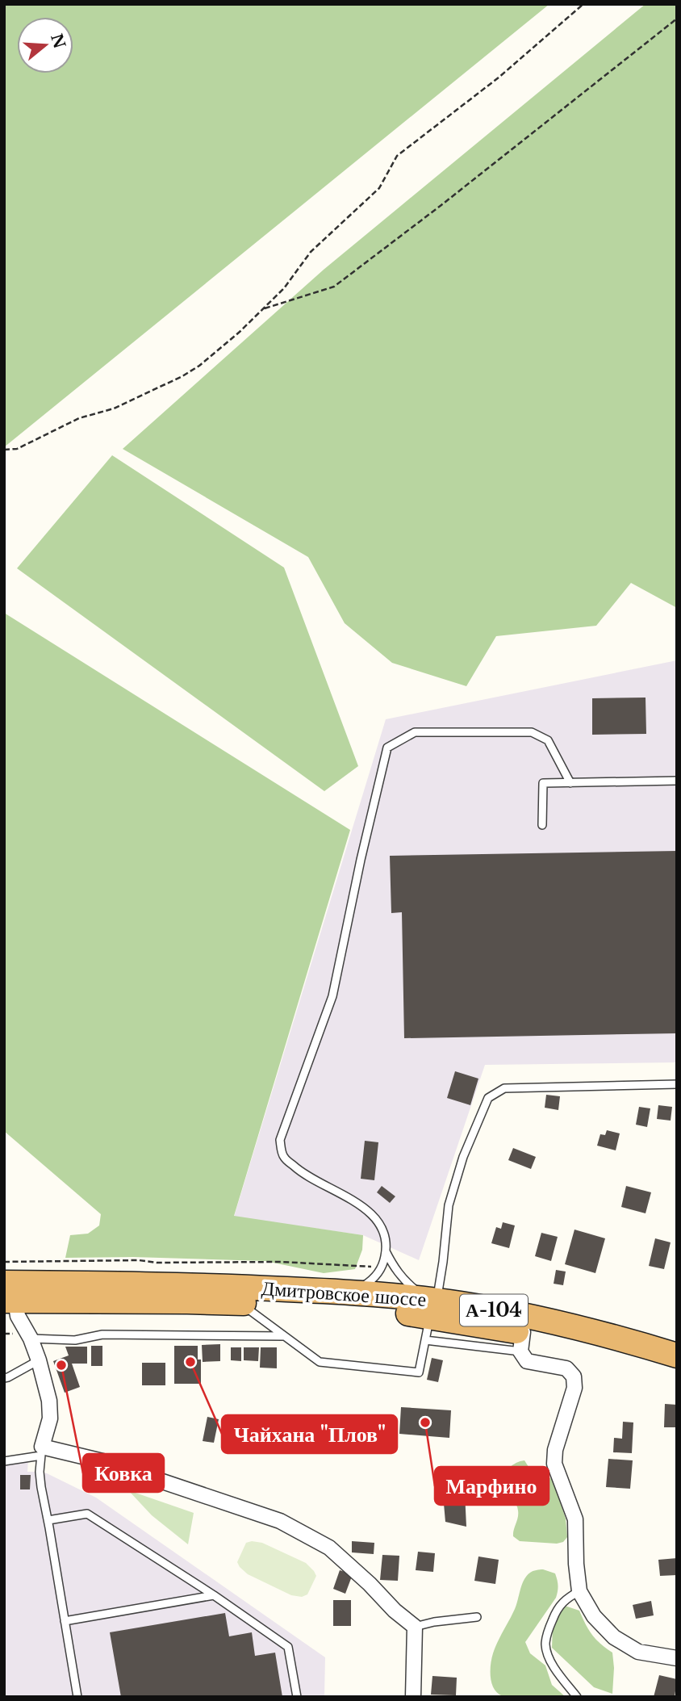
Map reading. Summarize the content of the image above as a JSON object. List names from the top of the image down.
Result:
{
  "streets": {
    "highway": ["Дмитровское шоссе", "А-104"]
  },
  "places": ["Чайхана \"Плов\"", "Ковка", "Марфино"],
  "north": "right"
}
